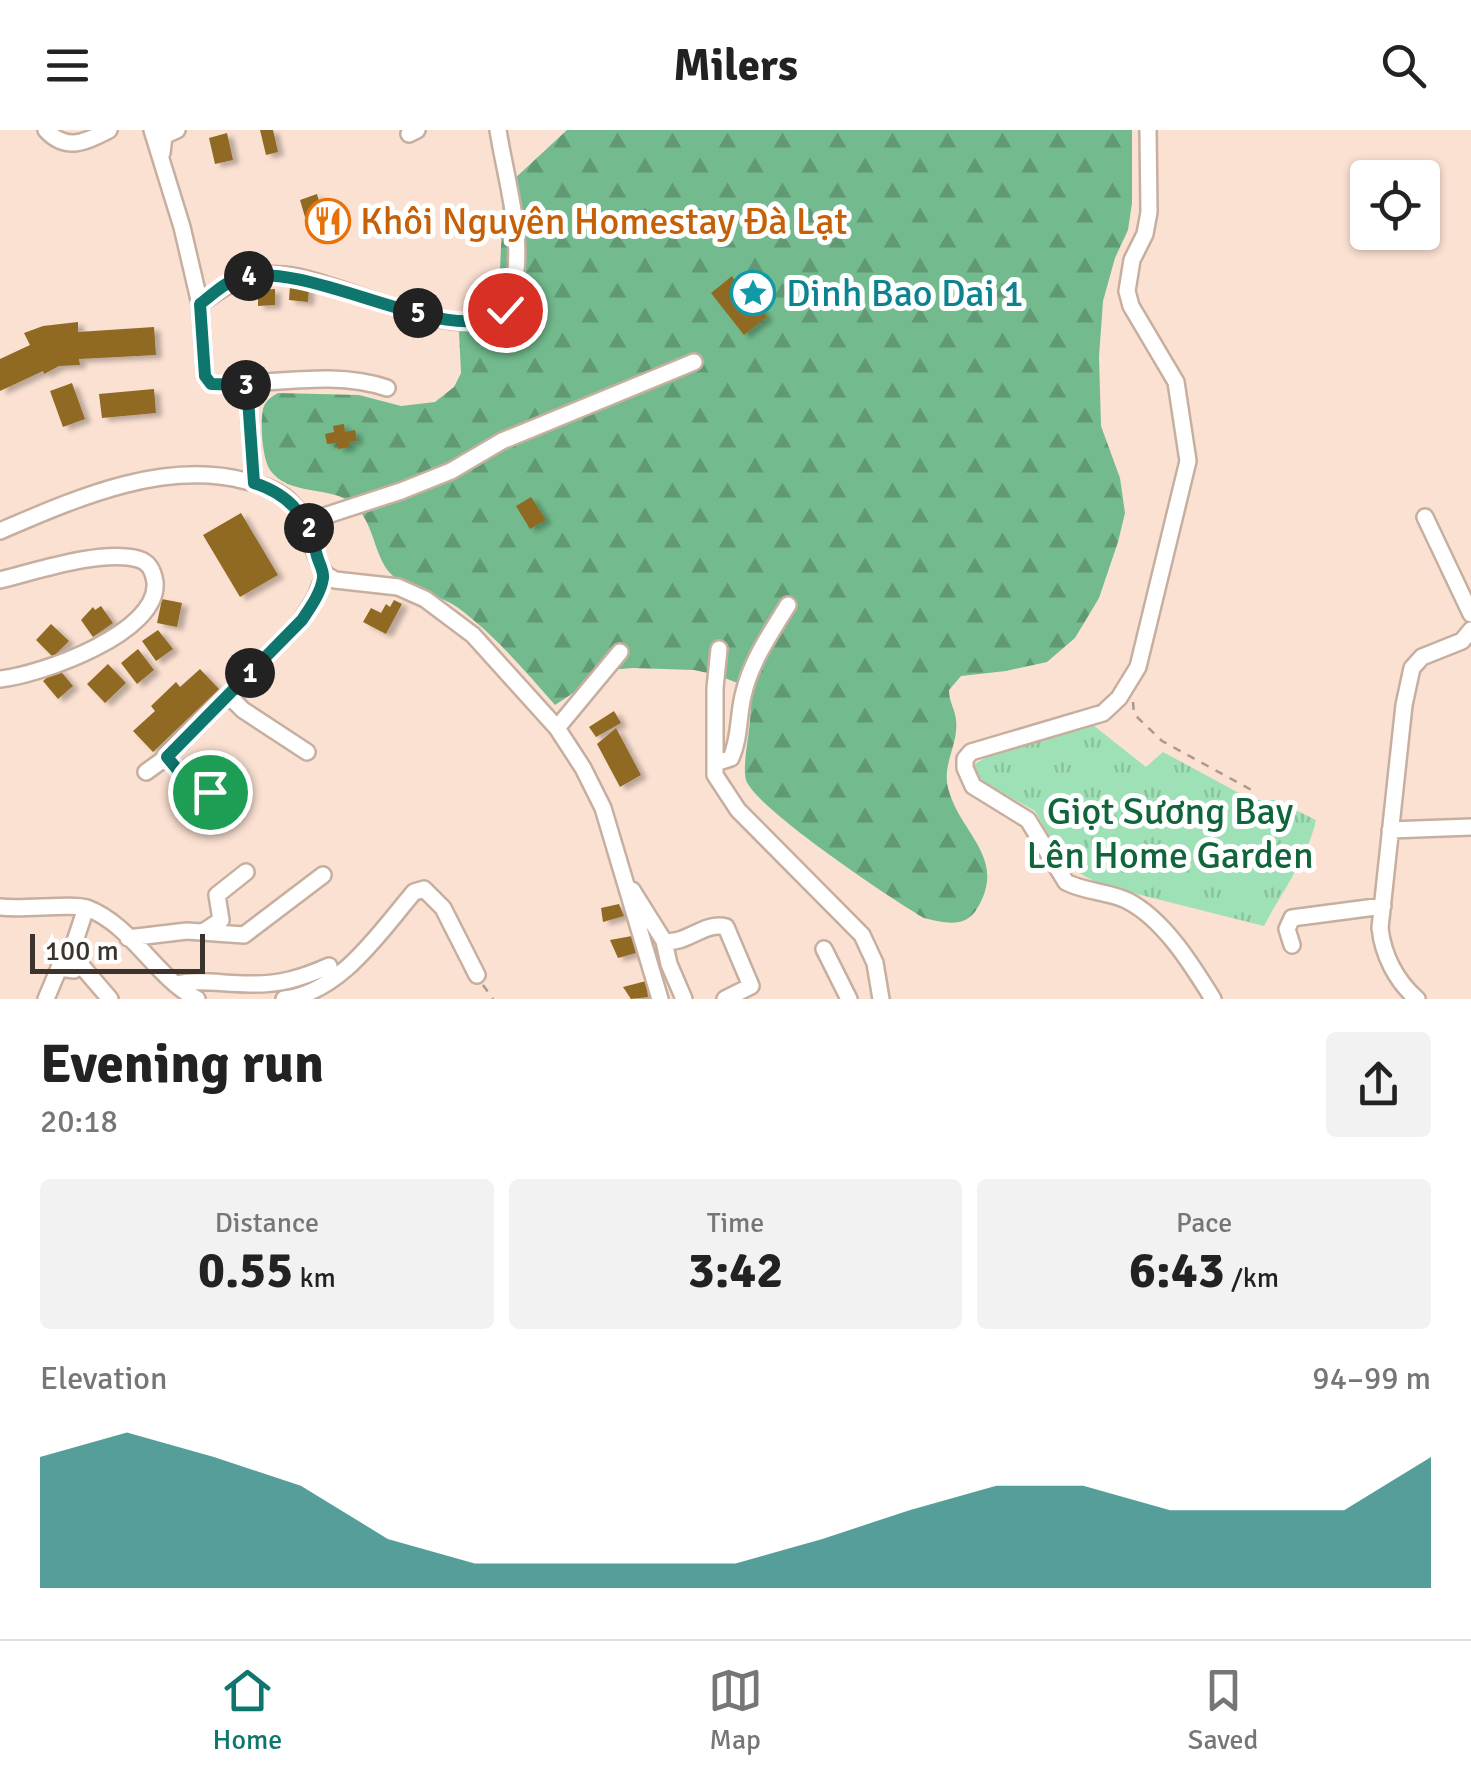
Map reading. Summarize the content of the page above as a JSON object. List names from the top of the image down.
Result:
{
  "parks": ["Giọt Sương Bay Lên Home Garden"],
  "places": {
    "restaurant": ["Khôi Nguyên Homestay Đà Lạt"],
    "place": ["Dinh Bao Dai 1"]
  },
  "scale_bar": "100 m",
  "page": {
    "header": "Milers",
    "pins": [
      "4",
      "5",
      "3",
      "2",
      "1"
    ],
    "scale": "100 m",
    "heading": ["Evening run", "20:18"],
    "stats": [
      ["Distance", "0.55 km"],
      ["Time", "3:42"],
      ["Pace", "6:43 /km"]
    ],
    "chart": ["Elevation", "94–99 m"],
    "tabs": ["Home", "Map", "Saved"]
  }
}
